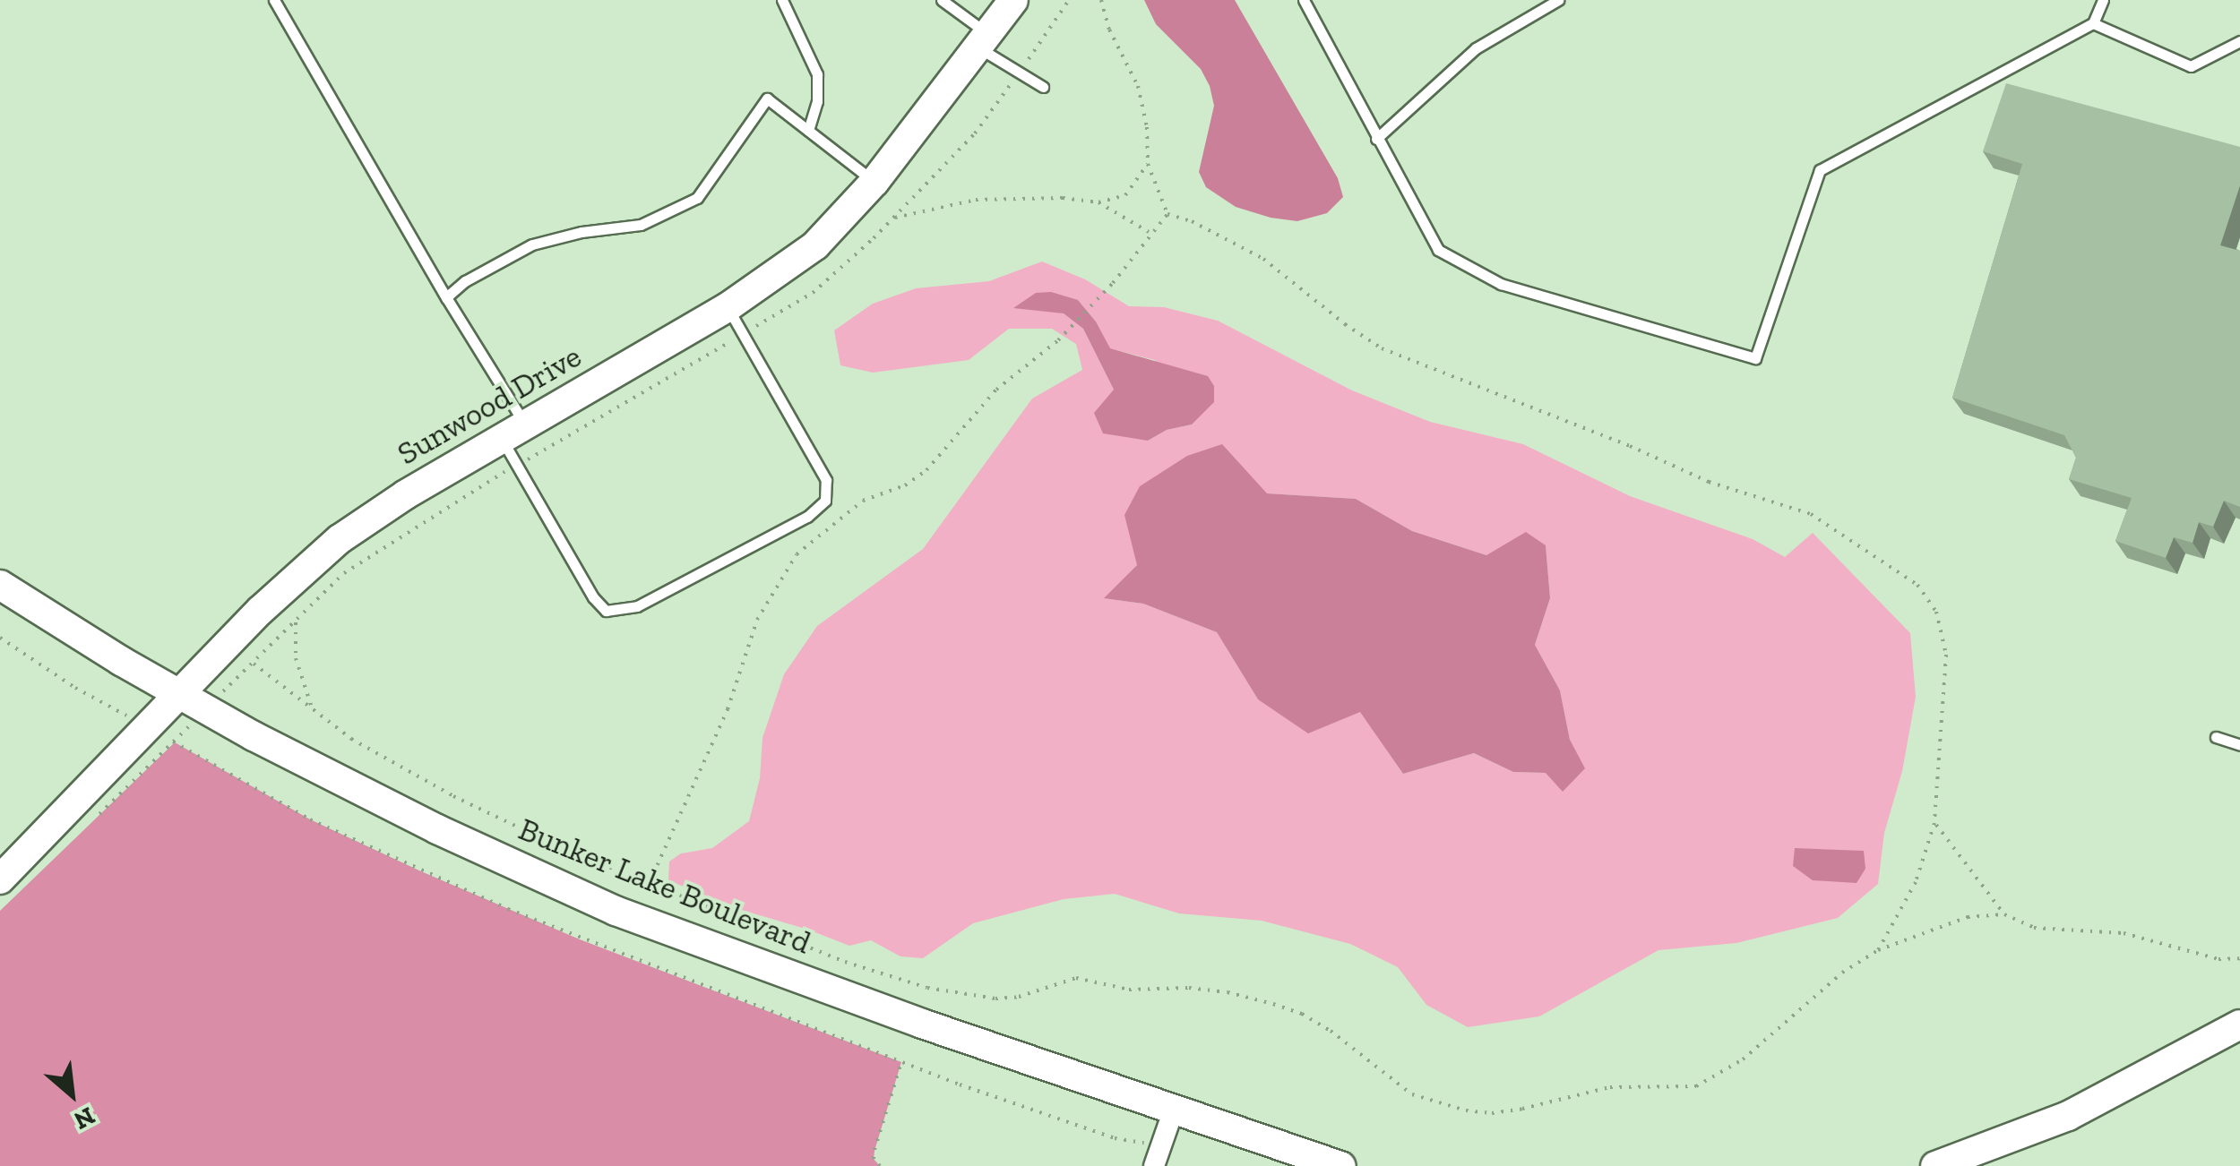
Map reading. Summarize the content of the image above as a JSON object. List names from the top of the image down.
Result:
{
  "streets": {
    "main road": ["Sunwood Drive", "Bunker Lake Boulevard"]
  },
  "crossings": [
    ["Sunwood Drive", "Bunker Lake Boulevard"]
  ],
  "north": "bottom right"
}
